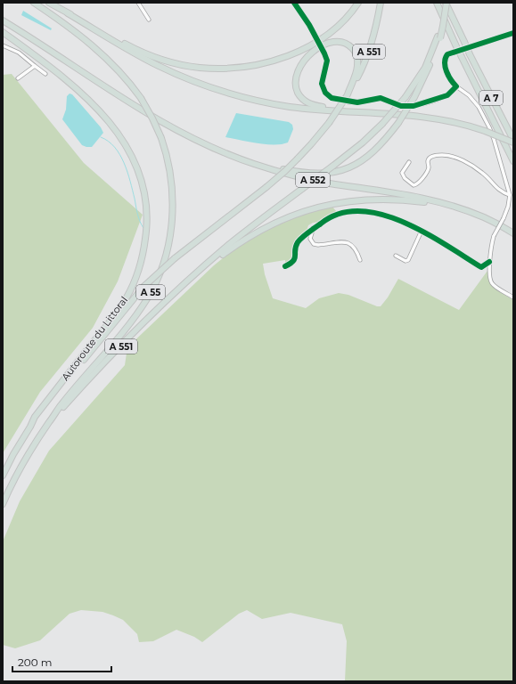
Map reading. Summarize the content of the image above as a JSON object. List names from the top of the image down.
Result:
{
  "streets": {
    "highway": [
      "A 551",
      "A 7",
      "A 552",
      "A 55",
      "Autoroute du Littoral"
    ]
  },
  "crossings": [
    ["A 551", "A 7"],
    ["A 551", "A 552"],
    ["A 551", "Autoroute du Littoral"]
  ],
  "scale_bar": "200 m"
}
